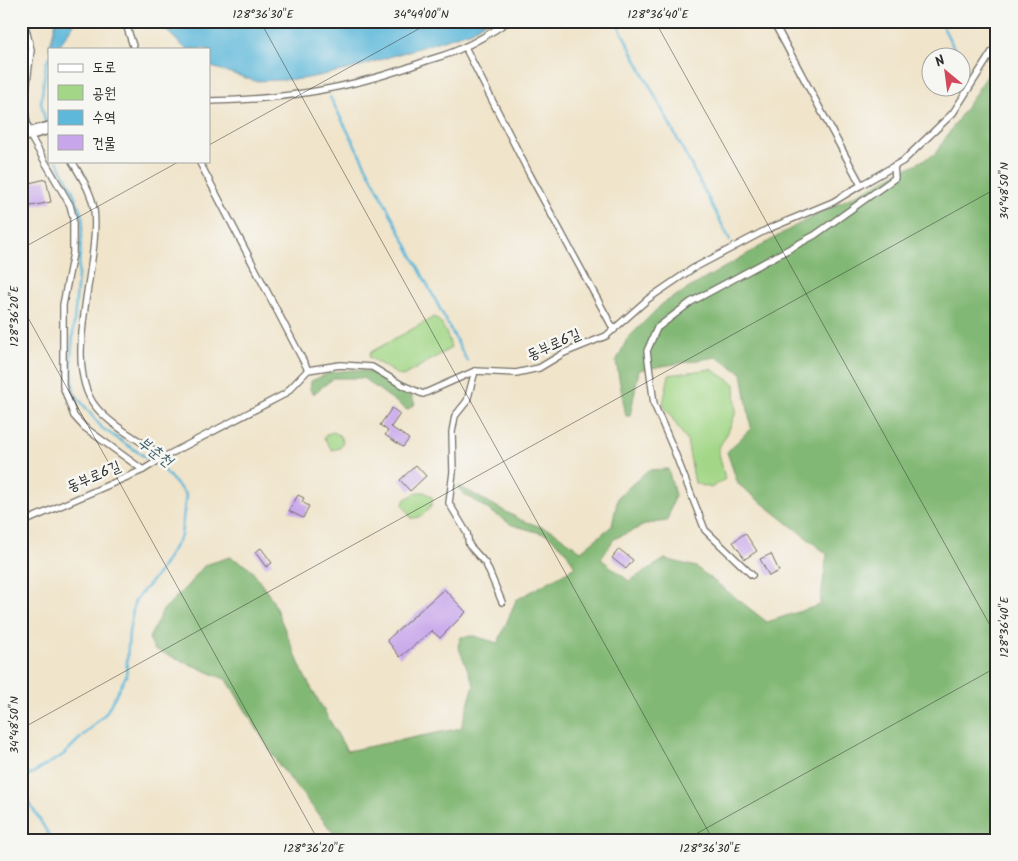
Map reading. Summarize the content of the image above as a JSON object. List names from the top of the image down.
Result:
{
  "streets": {
    "lane": ["동부로6길"]
  },
  "water": ["부춘천"],
  "legend": [
    "도로",
    "공원",
    "수역",
    "건물"
  ],
  "north": "top left",
  "coordinates": [
    "128°36'30\"E",
    "34°49'00\"N",
    "128°36'40\"E",
    "34°48'50\"N",
    "128°36'20\"E"
  ]
}
